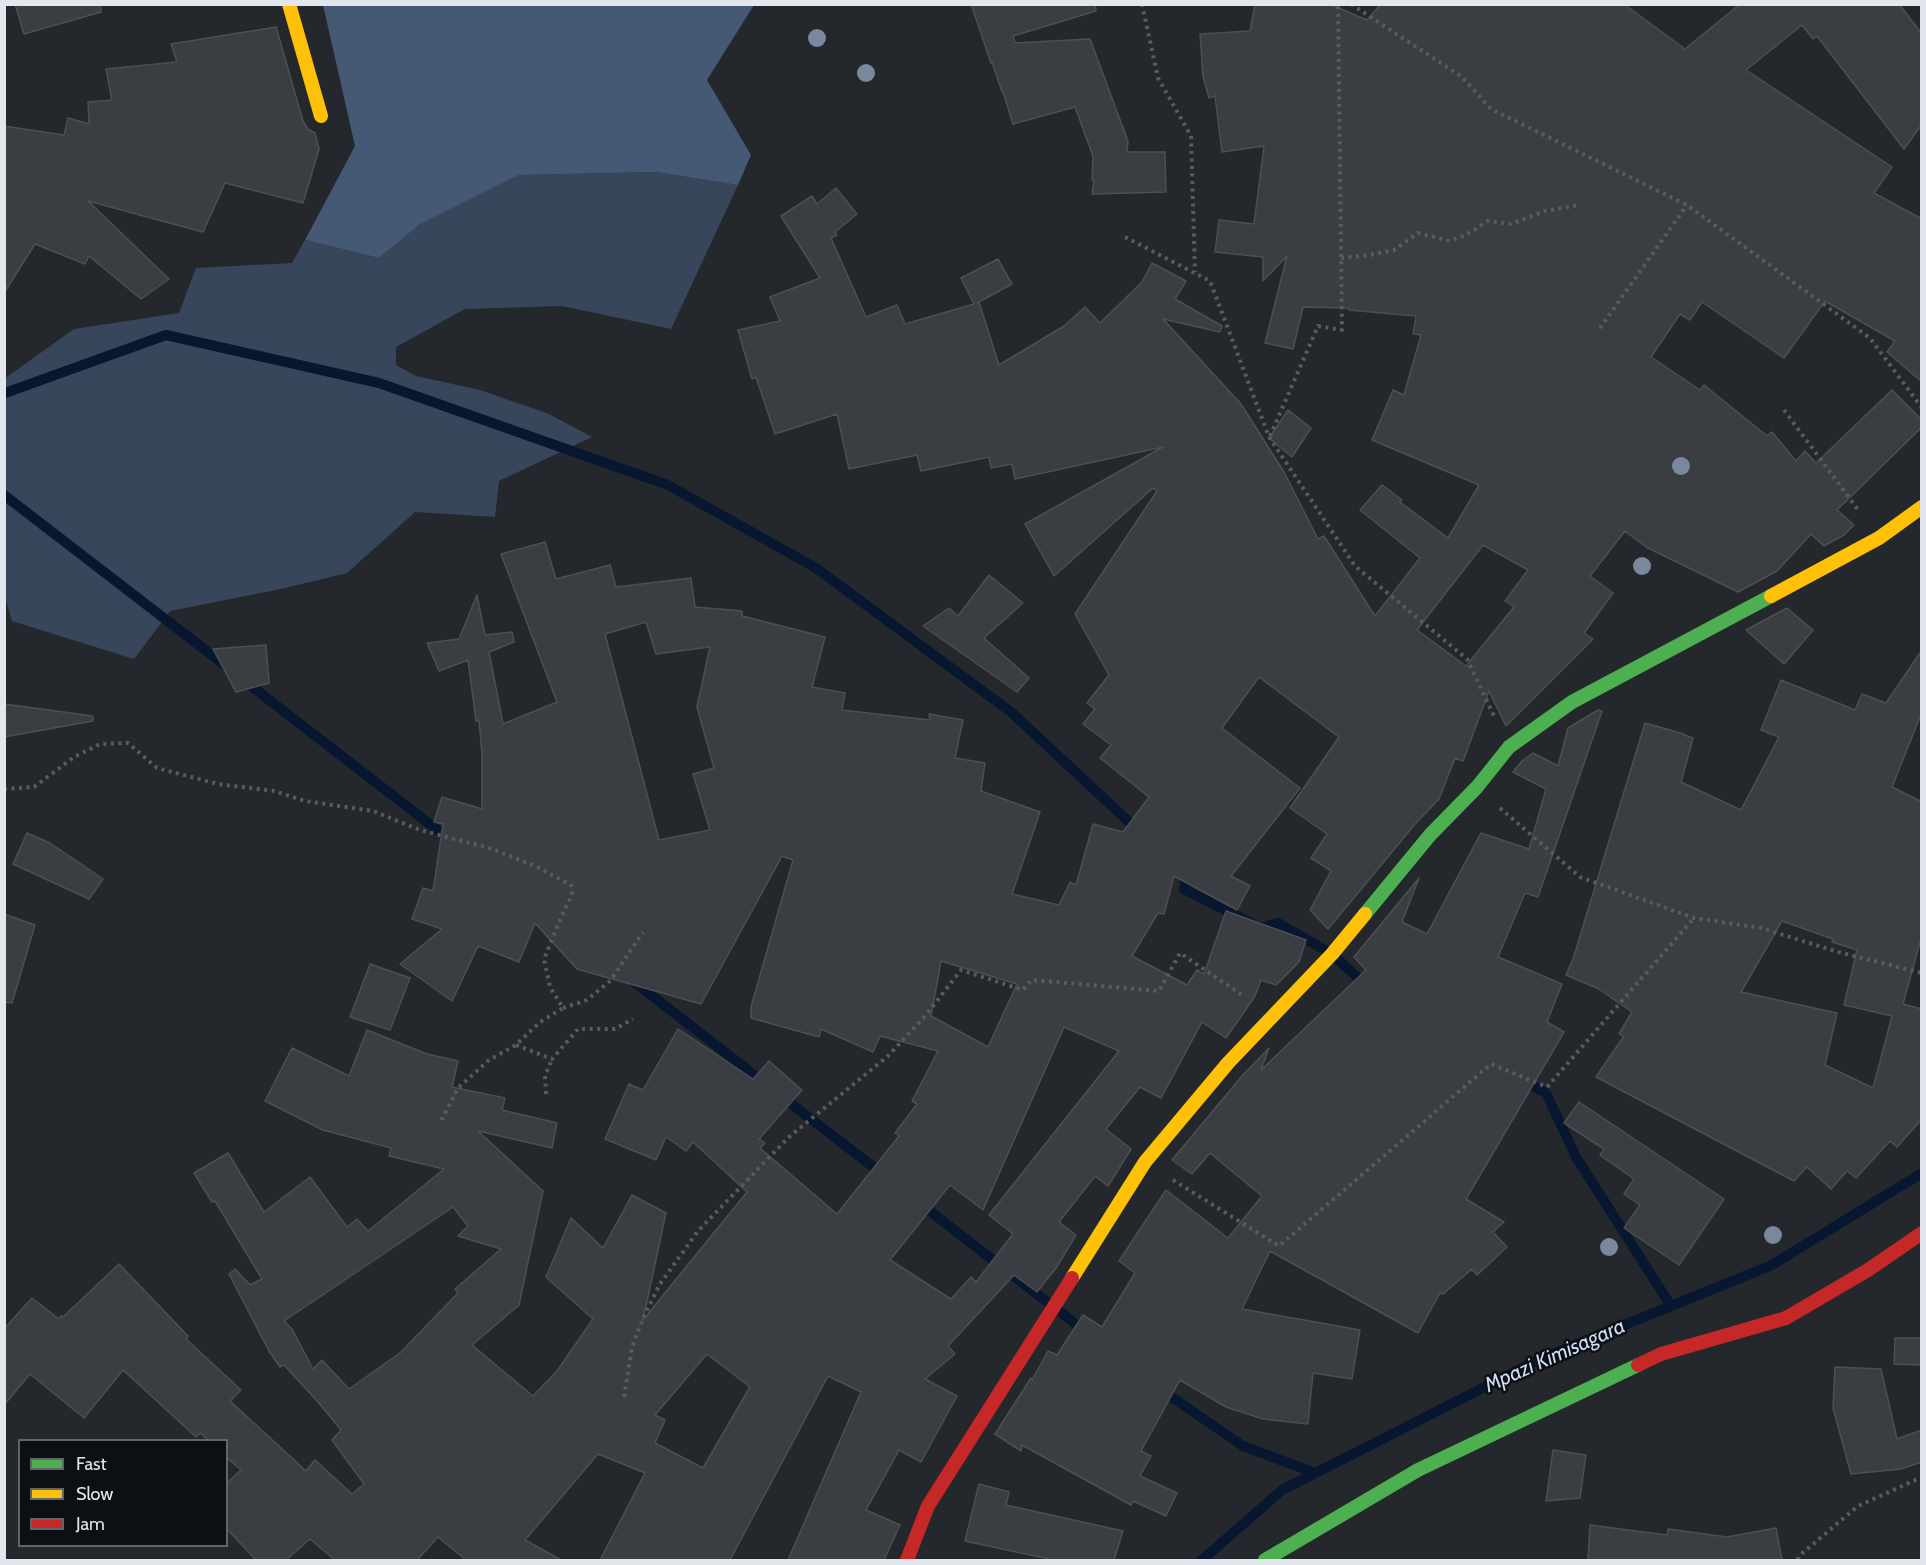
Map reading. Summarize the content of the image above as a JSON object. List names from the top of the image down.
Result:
{
  "water": ["Mpazi Kimisagara"],
  "legend": ["Fast", "Slow", "Jam"]
}
